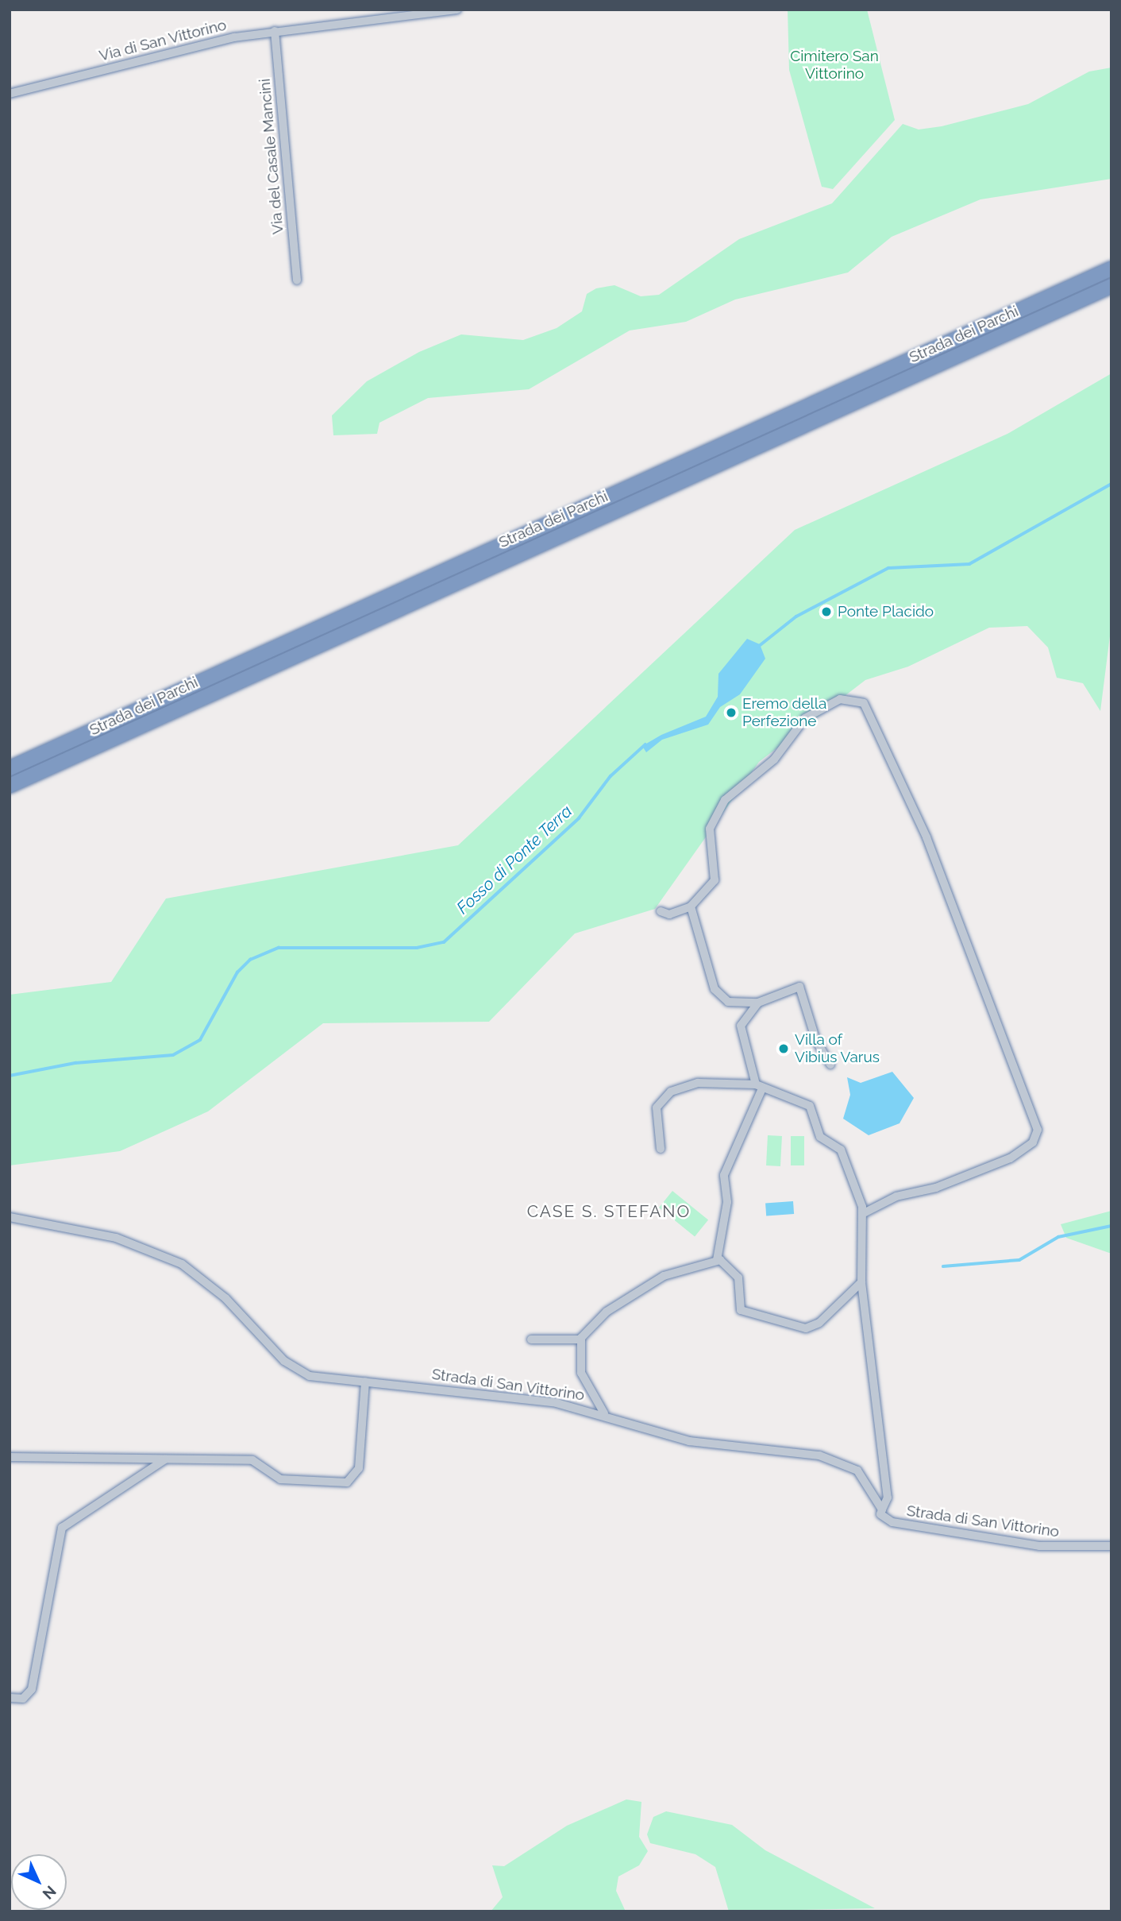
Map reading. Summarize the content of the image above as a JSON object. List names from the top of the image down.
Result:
{
  "streets": {
    "highway": ["Strada dei Parchi"],
    "street": ["Via di San Vittorino", "Via del Casale Mancini", "Strada di San Vittorino"]
  },
  "crossings": [
    ["Via di San Vittorino", "Via del Casale Mancini"]
  ],
  "districts": ["CASE S. STEFANO"],
  "water": ["Fosso di Ponte Terra"],
  "parks": ["Cimitero San Vittorino"],
  "places": ["Ponte Placido", "Eremo della Perfezione", "Villa of Vibius Varus"],
  "north": "bottom right"
}
